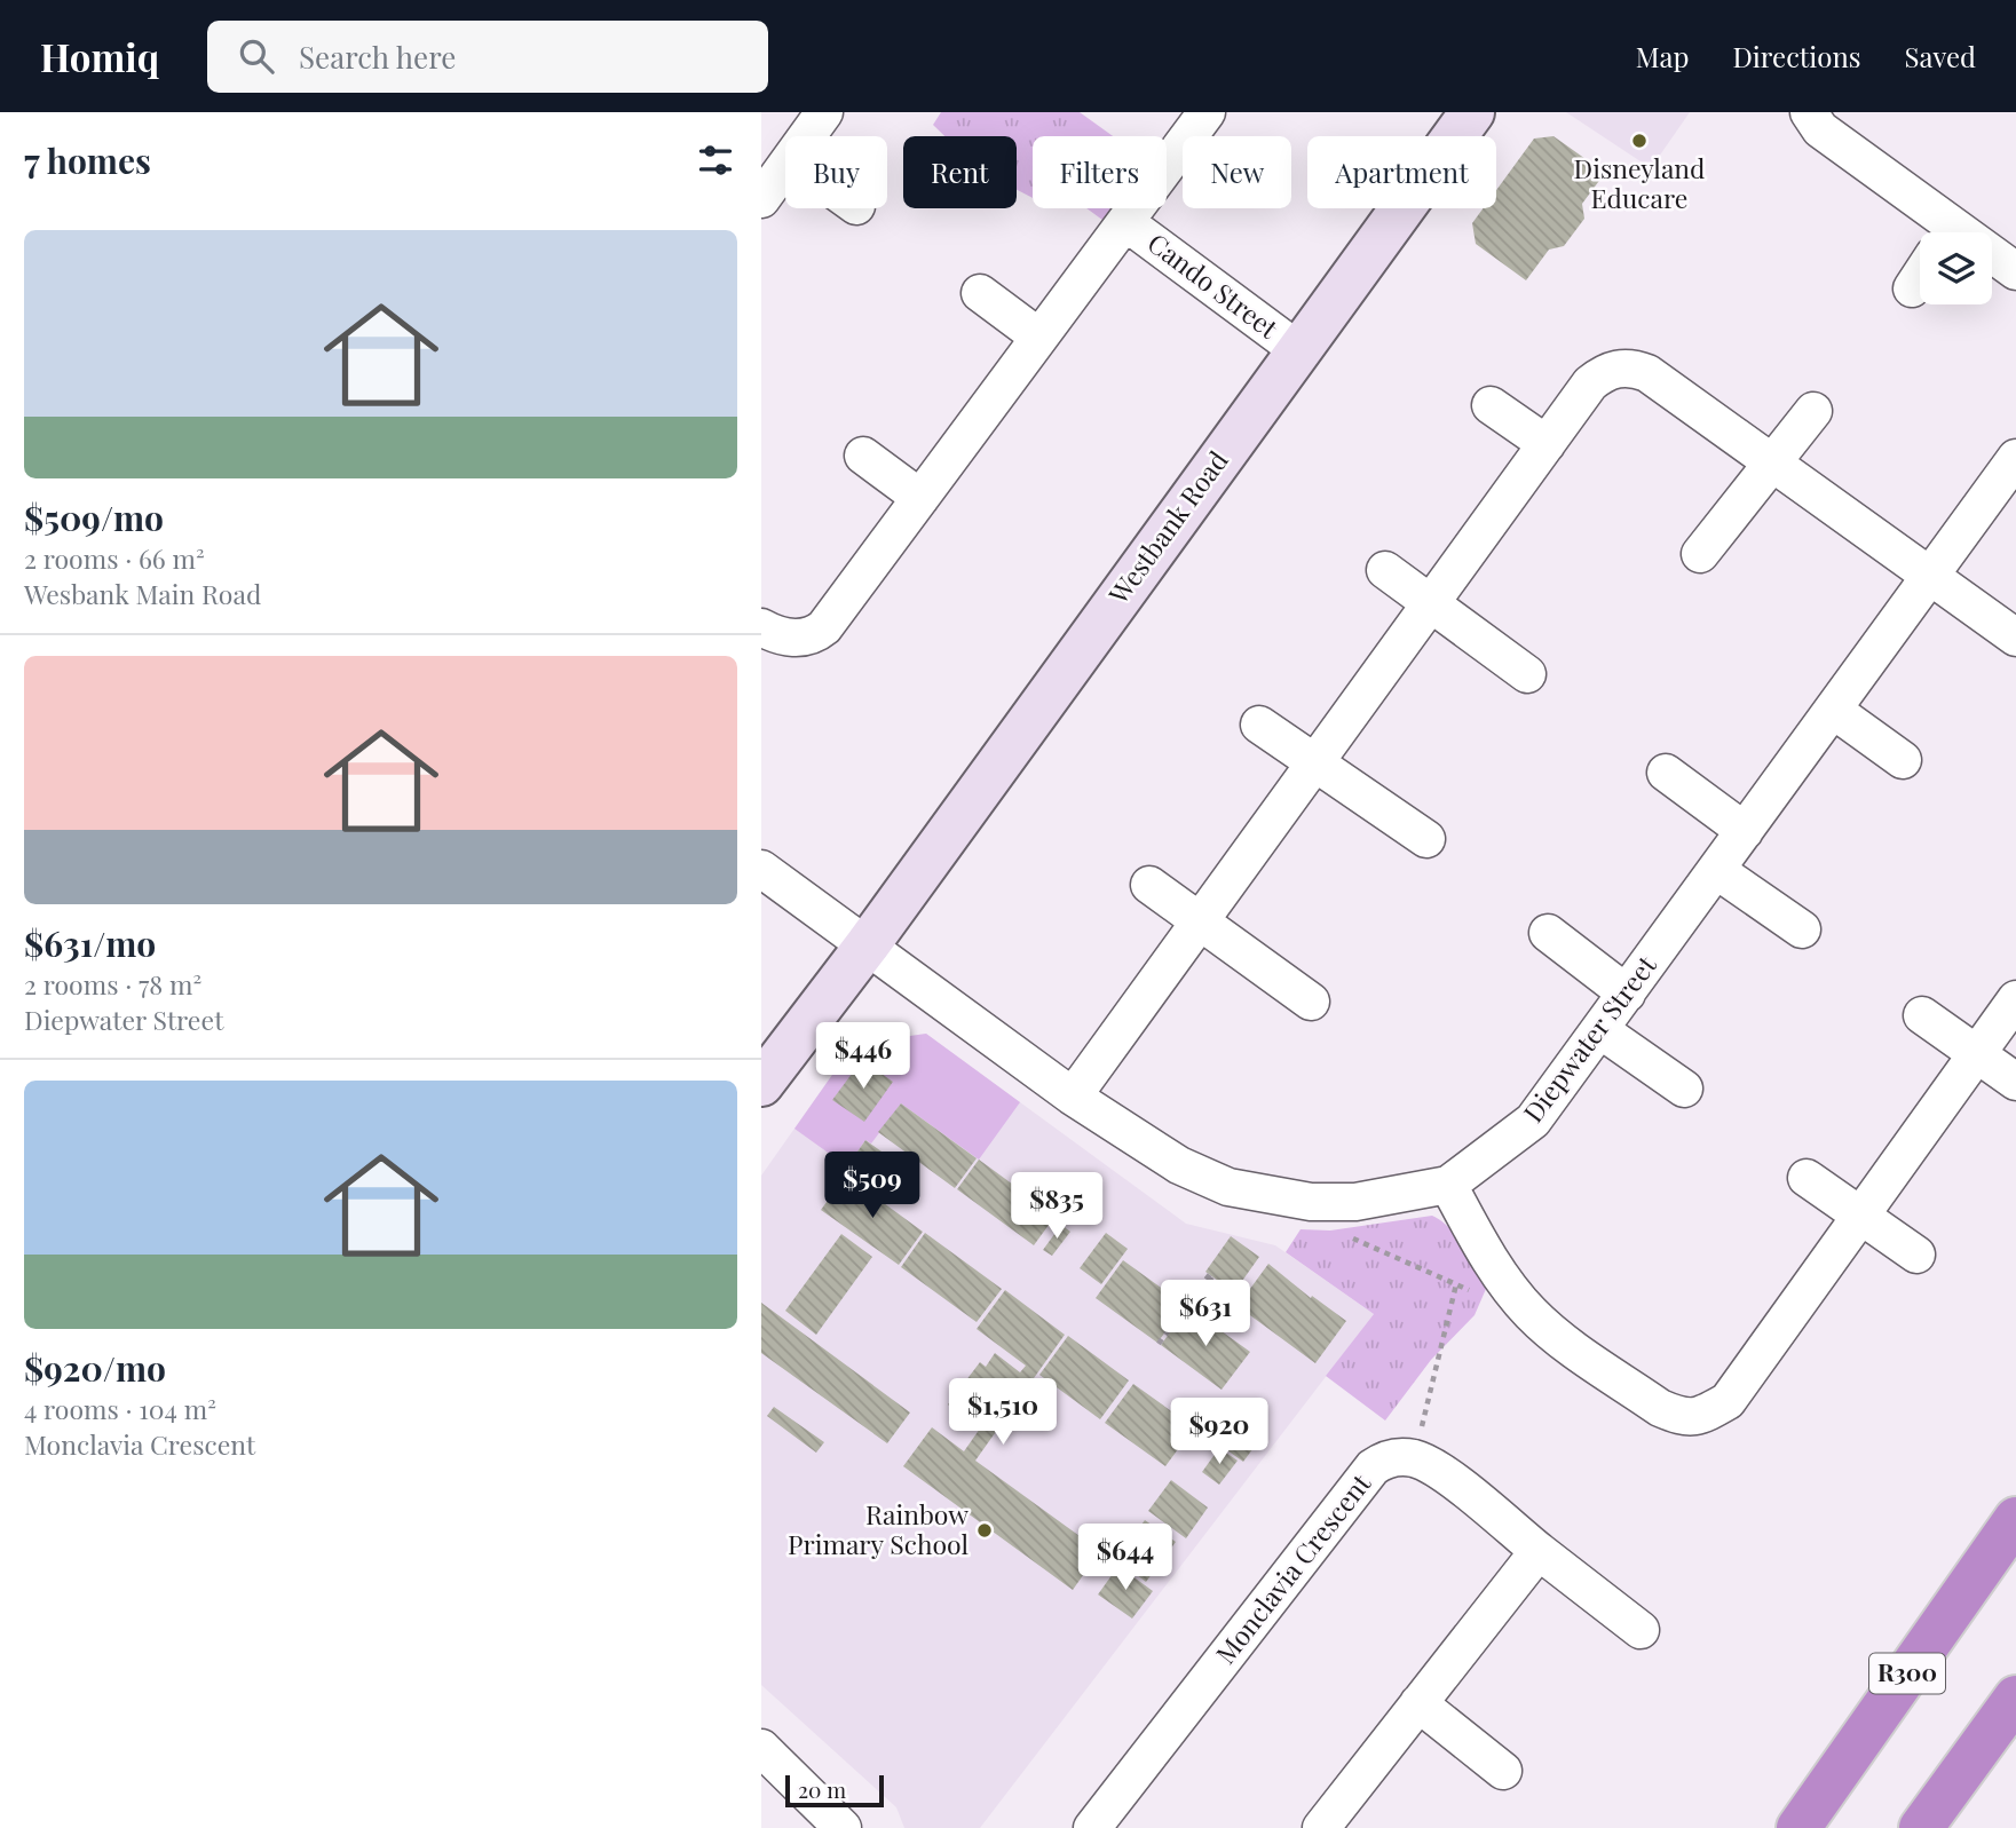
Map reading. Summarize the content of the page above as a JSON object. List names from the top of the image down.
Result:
{
  "streets": {
    "highway": ["R300"],
    "street": [
      "Cando Street",
      "Westbank Road",
      "Diepwater Street",
      "Monclavia Crescent"
    ]
  },
  "crossings": [
    ["Cando Street", "Westbank Road"],
    ["Westbank Road", "Diepwater Street"]
  ],
  "places": ["Disneyland Educare", "Rainbow Primary School"],
  "scale_bar": "20 m",
  "page": {
    "header": "Homiq",
    "search": "Search here",
    "nav": ["Map", "Directions", "Saved"],
    "heading": "7 homes",
    "chip": [
      "Buy",
      "Rent",
      "Filters",
      "New",
      "Apartment"
    ],
    "list": [
      {
        "name": "$509/mo",
        "note": "2 rooms · 66 m² · Wesbank Main Road"
      },
      {
        "name": "$631/mo",
        "note": "2 rooms · 78 m² · Diepwater Street"
      },
      {
        "name": "$920/mo",
        "note": "4 rooms · 104 m² · Monclavia Crescent"
      }
    ],
    "price": [
      "$446",
      "$509",
      "$835",
      "$631",
      "$1,510",
      "$920",
      "$644"
    ],
    "scale": "20 m"
  }
}
